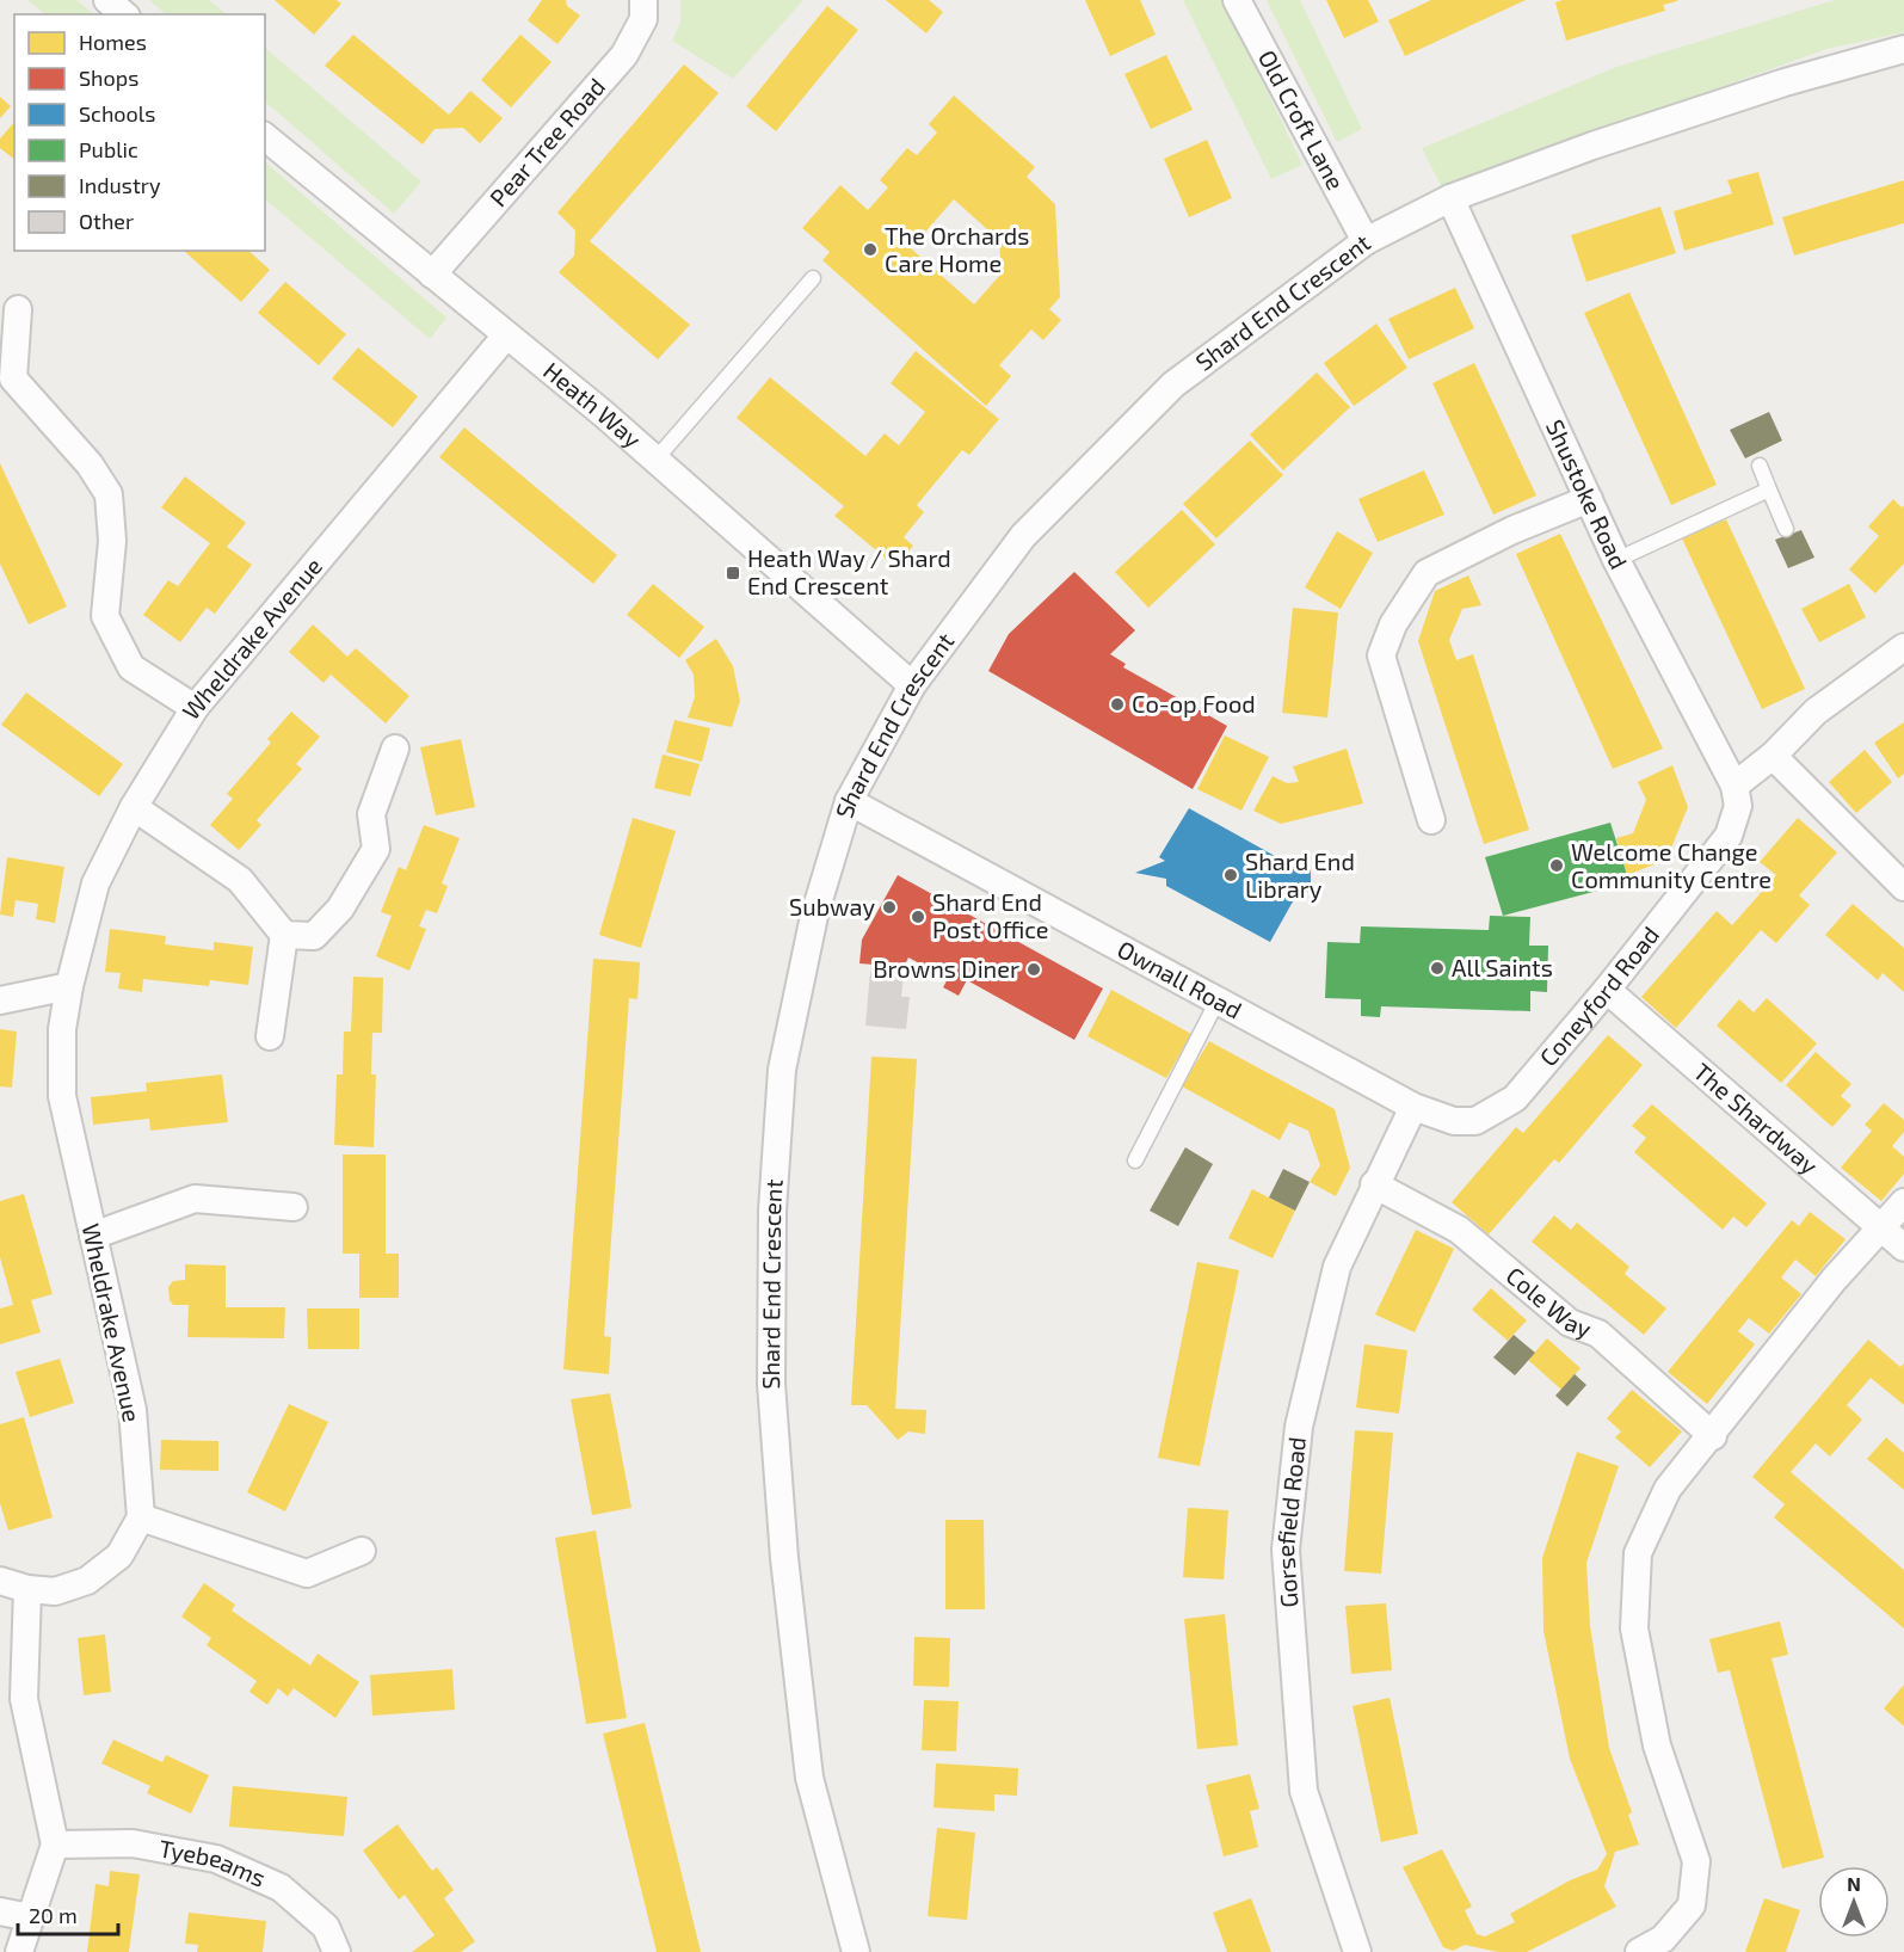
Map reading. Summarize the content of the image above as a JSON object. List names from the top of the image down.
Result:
{
  "streets": {
    "street": [
      "Old Croft Lane",
      "Pear Tree Road",
      "Shard End Crescent",
      "Heath Way",
      "Shustoke Road",
      "Wheldrake Avenue",
      "Ownall Road",
      "Coneyford Road",
      "The Shardway",
      "Cole Way",
      "Gorsefield Road",
      "Tyebeams"
    ]
  },
  "crossings": [
    ["Old Croft Lane", "Shard End Crescent"],
    ["Pear Tree Road", "Heath Way"],
    ["Shard End Crescent", "Heath Way"],
    ["Shard End Crescent", "Shustoke Road"],
    ["Shard End Crescent", "Ownall Road"],
    ["Heath Way", "Wheldrake Avenue"],
    ["Shustoke Road", "Coneyford Road"],
    ["Ownall Road", "Coneyford Road"],
    ["Ownall Road", "Gorsefield Road"],
    ["Coneyford Road", "The Shardway"],
    ["Cole Way", "Gorsefield Road"]
  ],
  "places": {
    "other": [
      "The Orchards Care Home",
      "Co-op Food",
      "Welcome Change Community Centre",
      "Shard End Library",
      "Subway",
      "Shard End Post Office",
      "All Saints",
      "Browns Diner"
    ],
    "transit": ["Heath Way / Shard End Crescent"]
  },
  "legend": [
    "Homes",
    "Shops",
    "Schools",
    "Public",
    "Industry",
    "Other"
  ],
  "scale_bar": "20 m",
  "north": "top"
}
